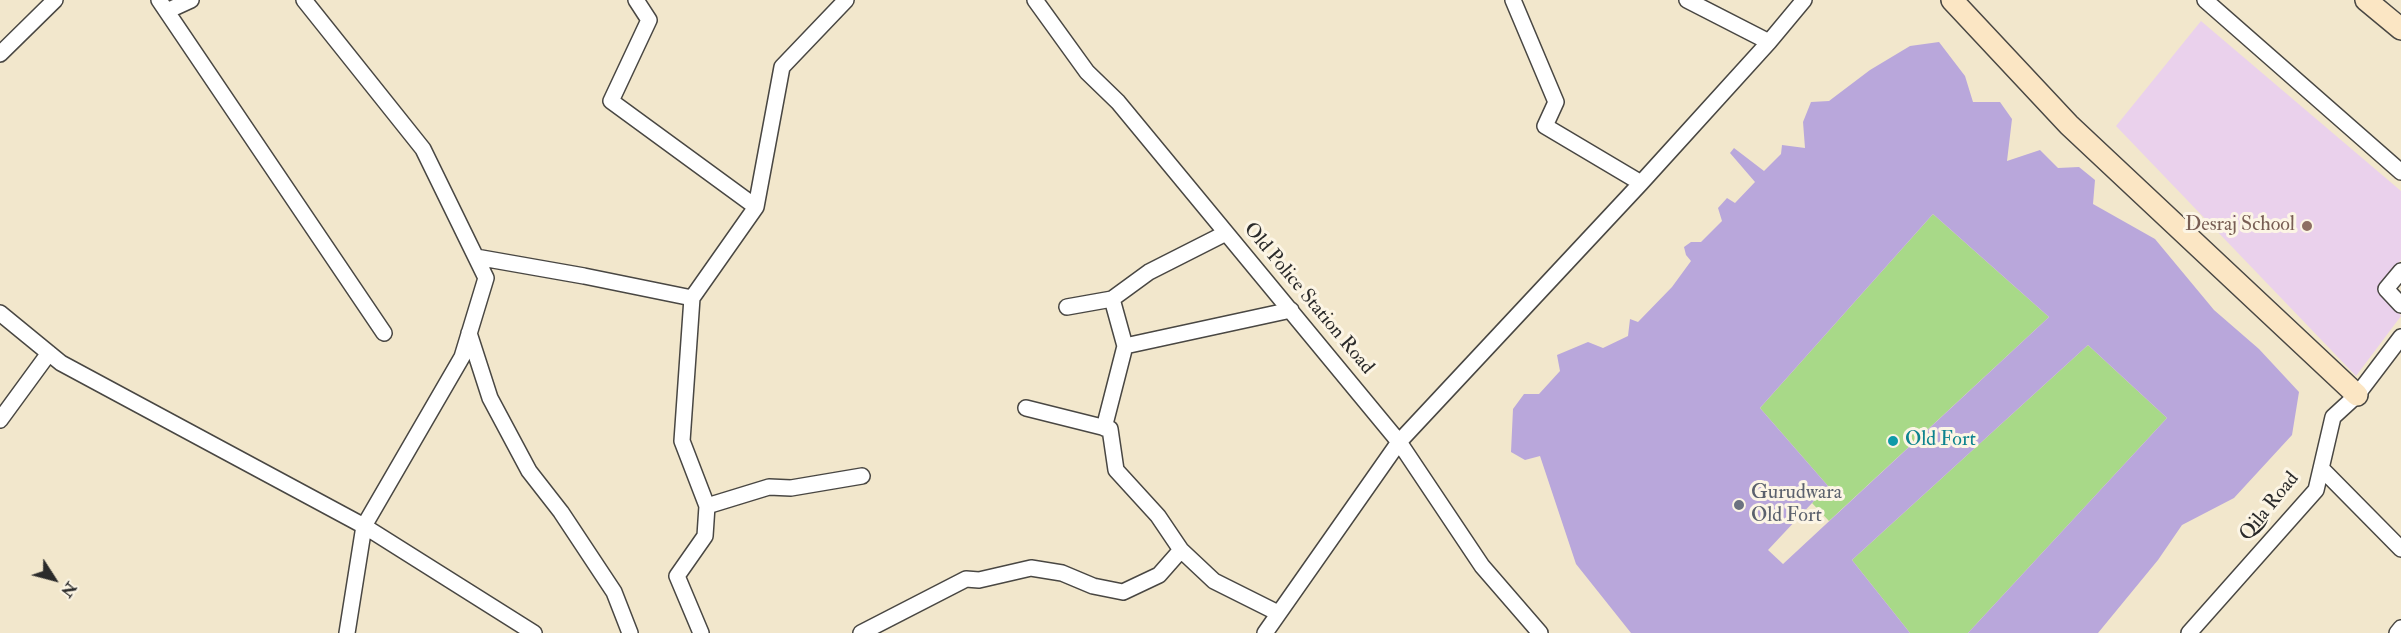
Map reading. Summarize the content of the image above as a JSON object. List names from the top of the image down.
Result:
{
  "streets": {
    "street": ["Old Police Station Road", "Qila Road"]
  },
  "places": ["Desraj School", "Old Fort", "Gurudwara Old Fort"],
  "north": "bottom right"
}
